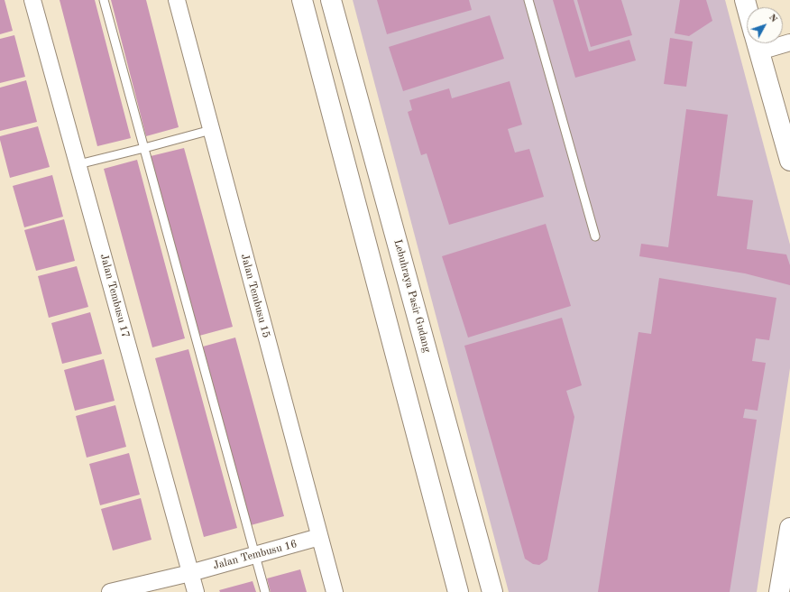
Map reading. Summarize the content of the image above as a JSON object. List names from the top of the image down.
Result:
{
  "streets": {
    "main road": ["Lebuhraya Pasir Gudang"],
    "street": ["Jalan Tembusu 17", "Jalan Tembusu 15", "Jalan Tembusu 16"]
  },
  "crossings": [
    ["Jalan Tembusu 17", "Jalan Tembusu 16"],
    ["Jalan Tembusu 15", "Jalan Tembusu 16"]
  ],
  "north": "top right"
}
